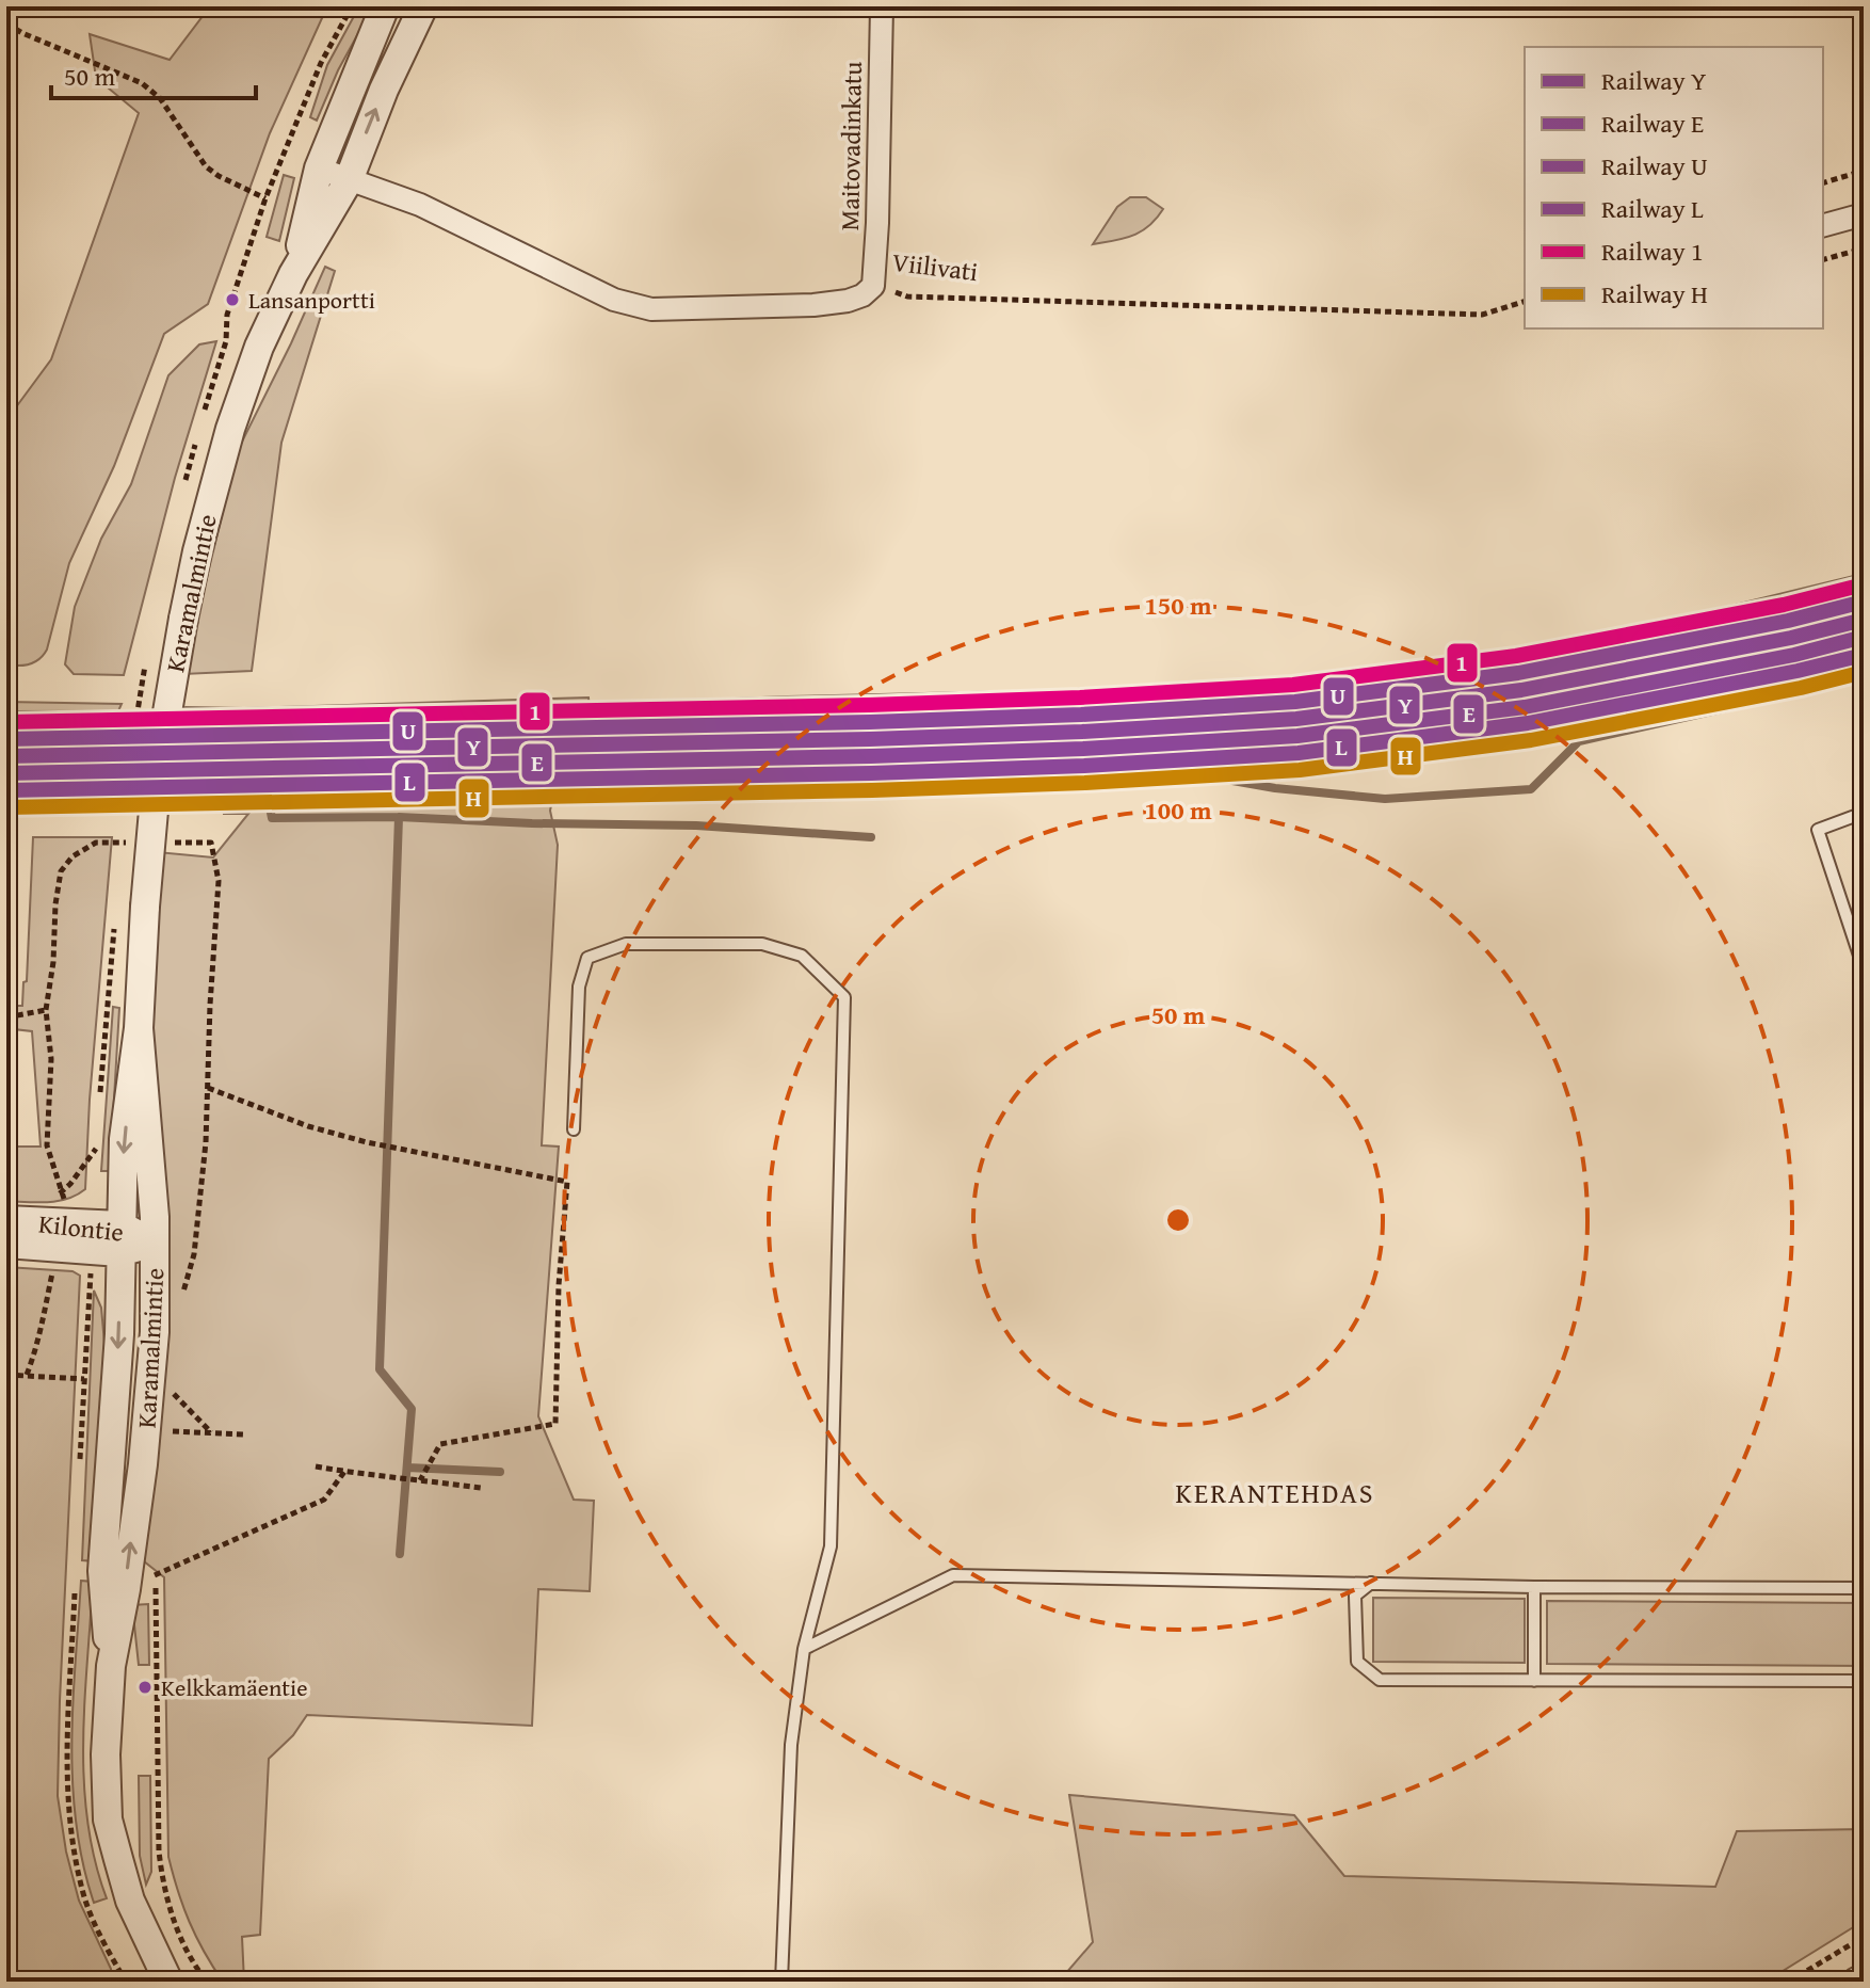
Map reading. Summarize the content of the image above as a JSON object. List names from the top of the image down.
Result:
{
  "streets": {
    "street": [
      "Maitovadinkatu",
      "Viilivati",
      "Karamalmintie",
      "Kilontie"
    ]
  },
  "crossings": [
    ["Maitovadinkatu", "Viilivati"],
    ["Viilivati", "Karamalmintie"],
    ["Karamalmintie", "Kilontie"]
  ],
  "districts": ["KERANTEHDAS"],
  "places": ["Lansanportti", "Kelkkamäentie"],
  "lines": [
    "rail line 1",
    "rail line U",
    "rail line Y",
    "rail line E",
    "rail line L",
    "rail line H"
  ],
  "legend": [
    "Railway Y",
    "Railway E",
    "Railway U",
    "Railway L",
    "Railway 1",
    "Railway H"
  ],
  "scale_bar": "50 m",
  "rings": ["150 m", "100 m", "50 m"]
}
